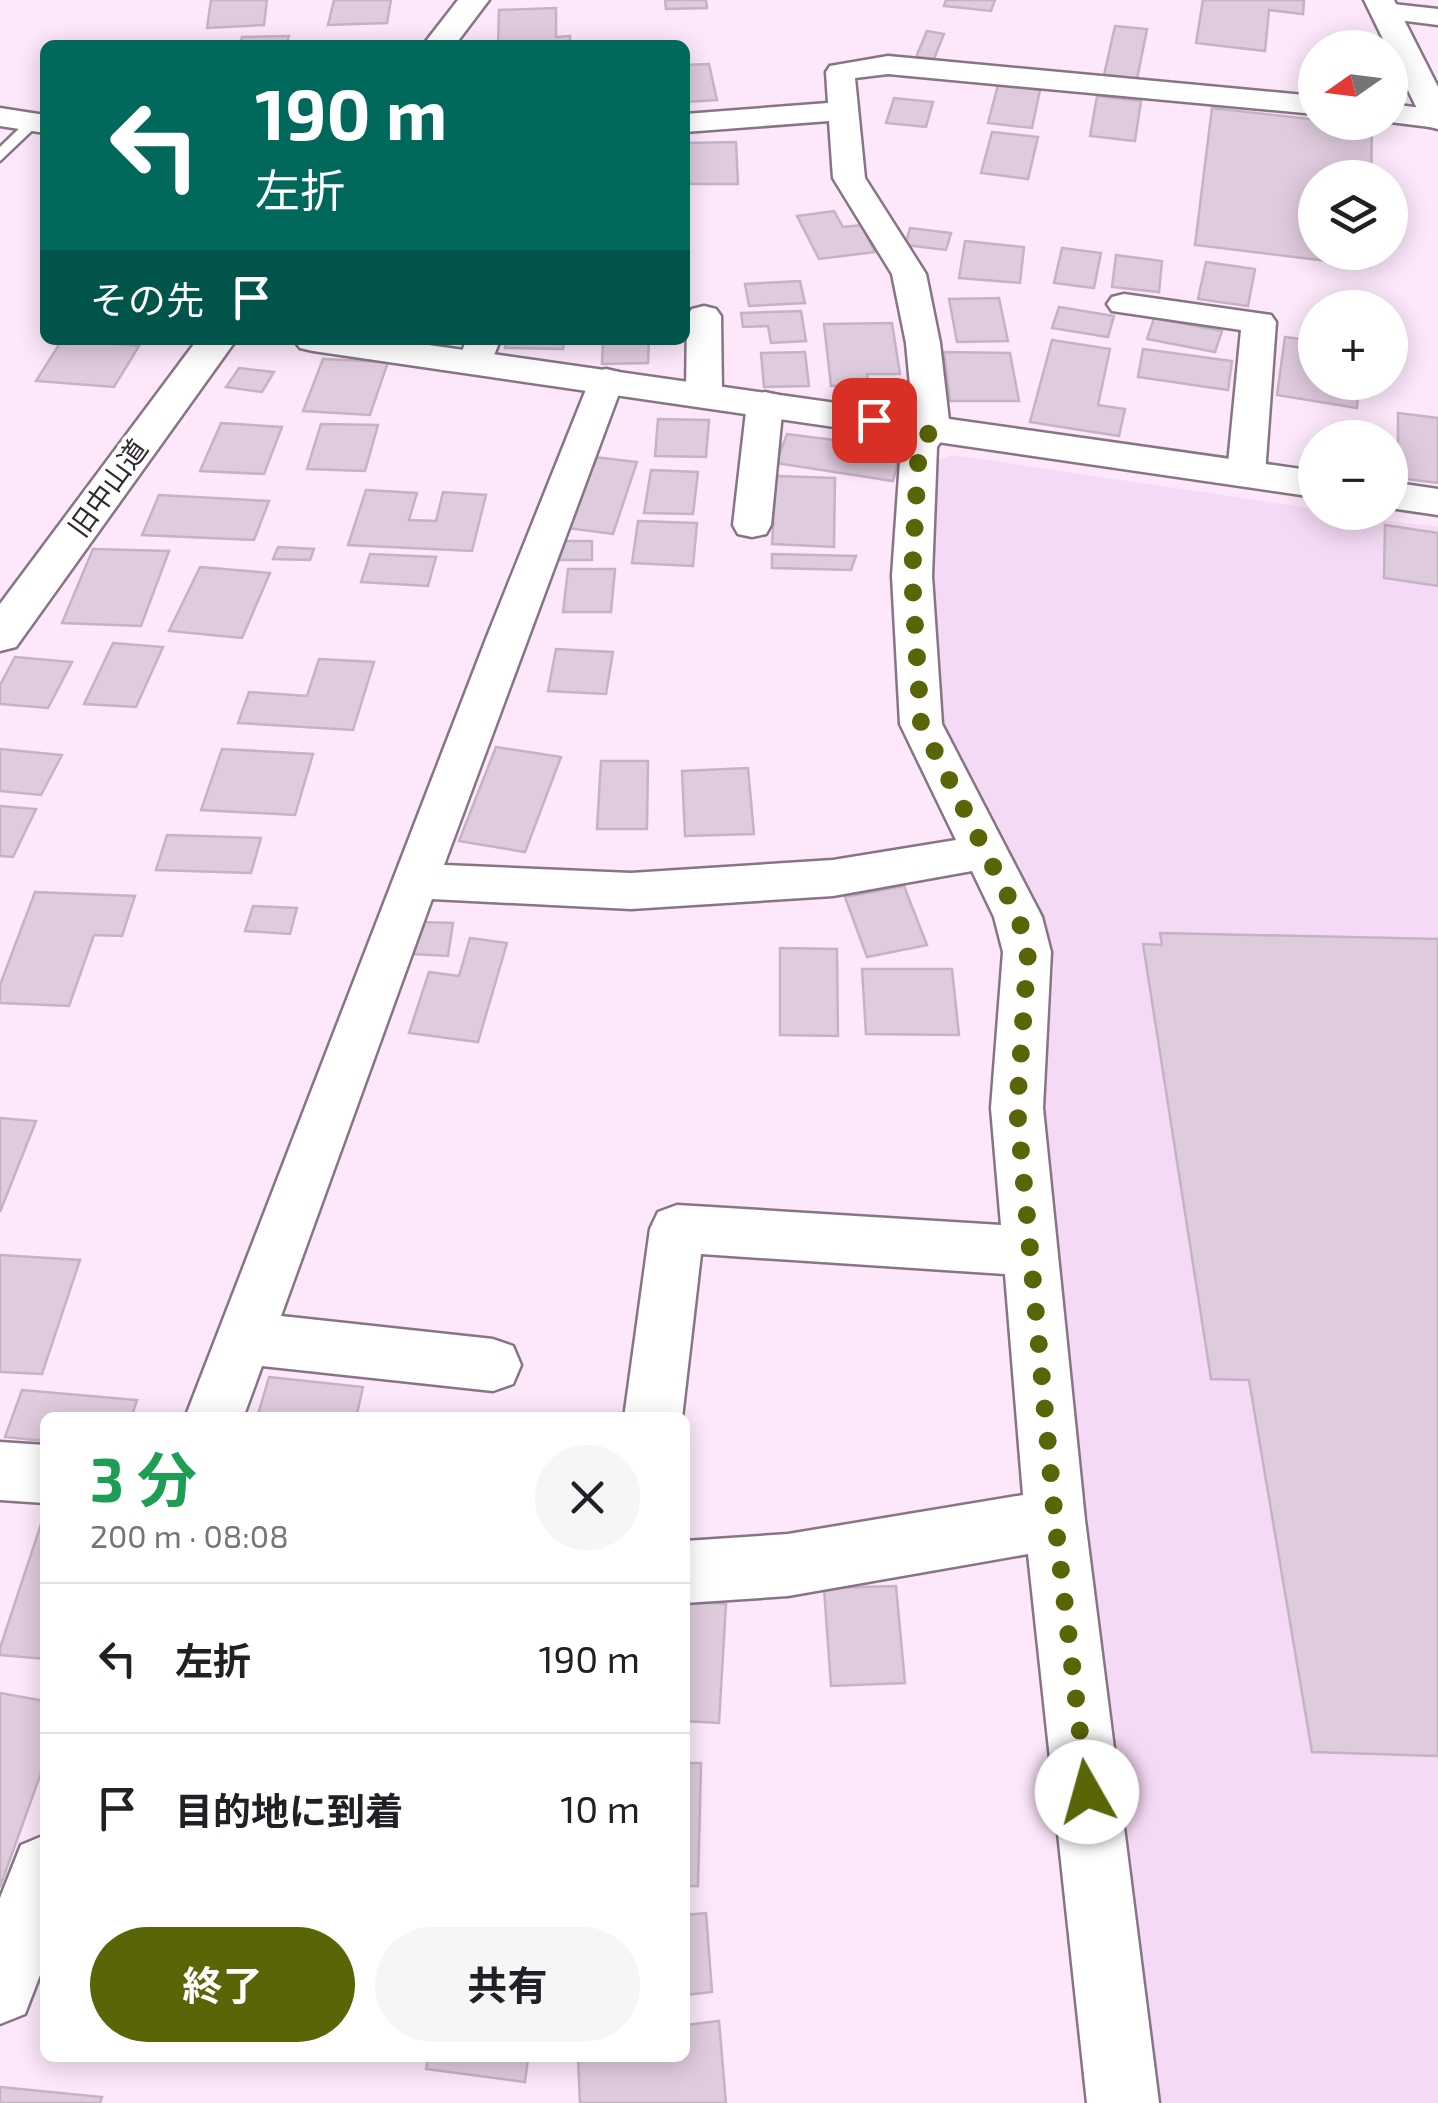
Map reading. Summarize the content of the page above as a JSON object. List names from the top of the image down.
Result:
{
  "streets": {
    "main road": ["旧中山道"]
  },
  "north": "left",
  "page": {
    "map_buttons": ["+", "−"],
    "turn": ["190 m", "左折"],
    "then": "その先",
    "heading": ["3 分", "200 m · 08:08"],
    "list": [
      {
        "name": "左折",
        "value": "190 m"
      },
      {
        "name": "目的地に到着",
        "value": "10 m"
      }
    ],
    "buttons": ["終了", "共有"]
  }
}
